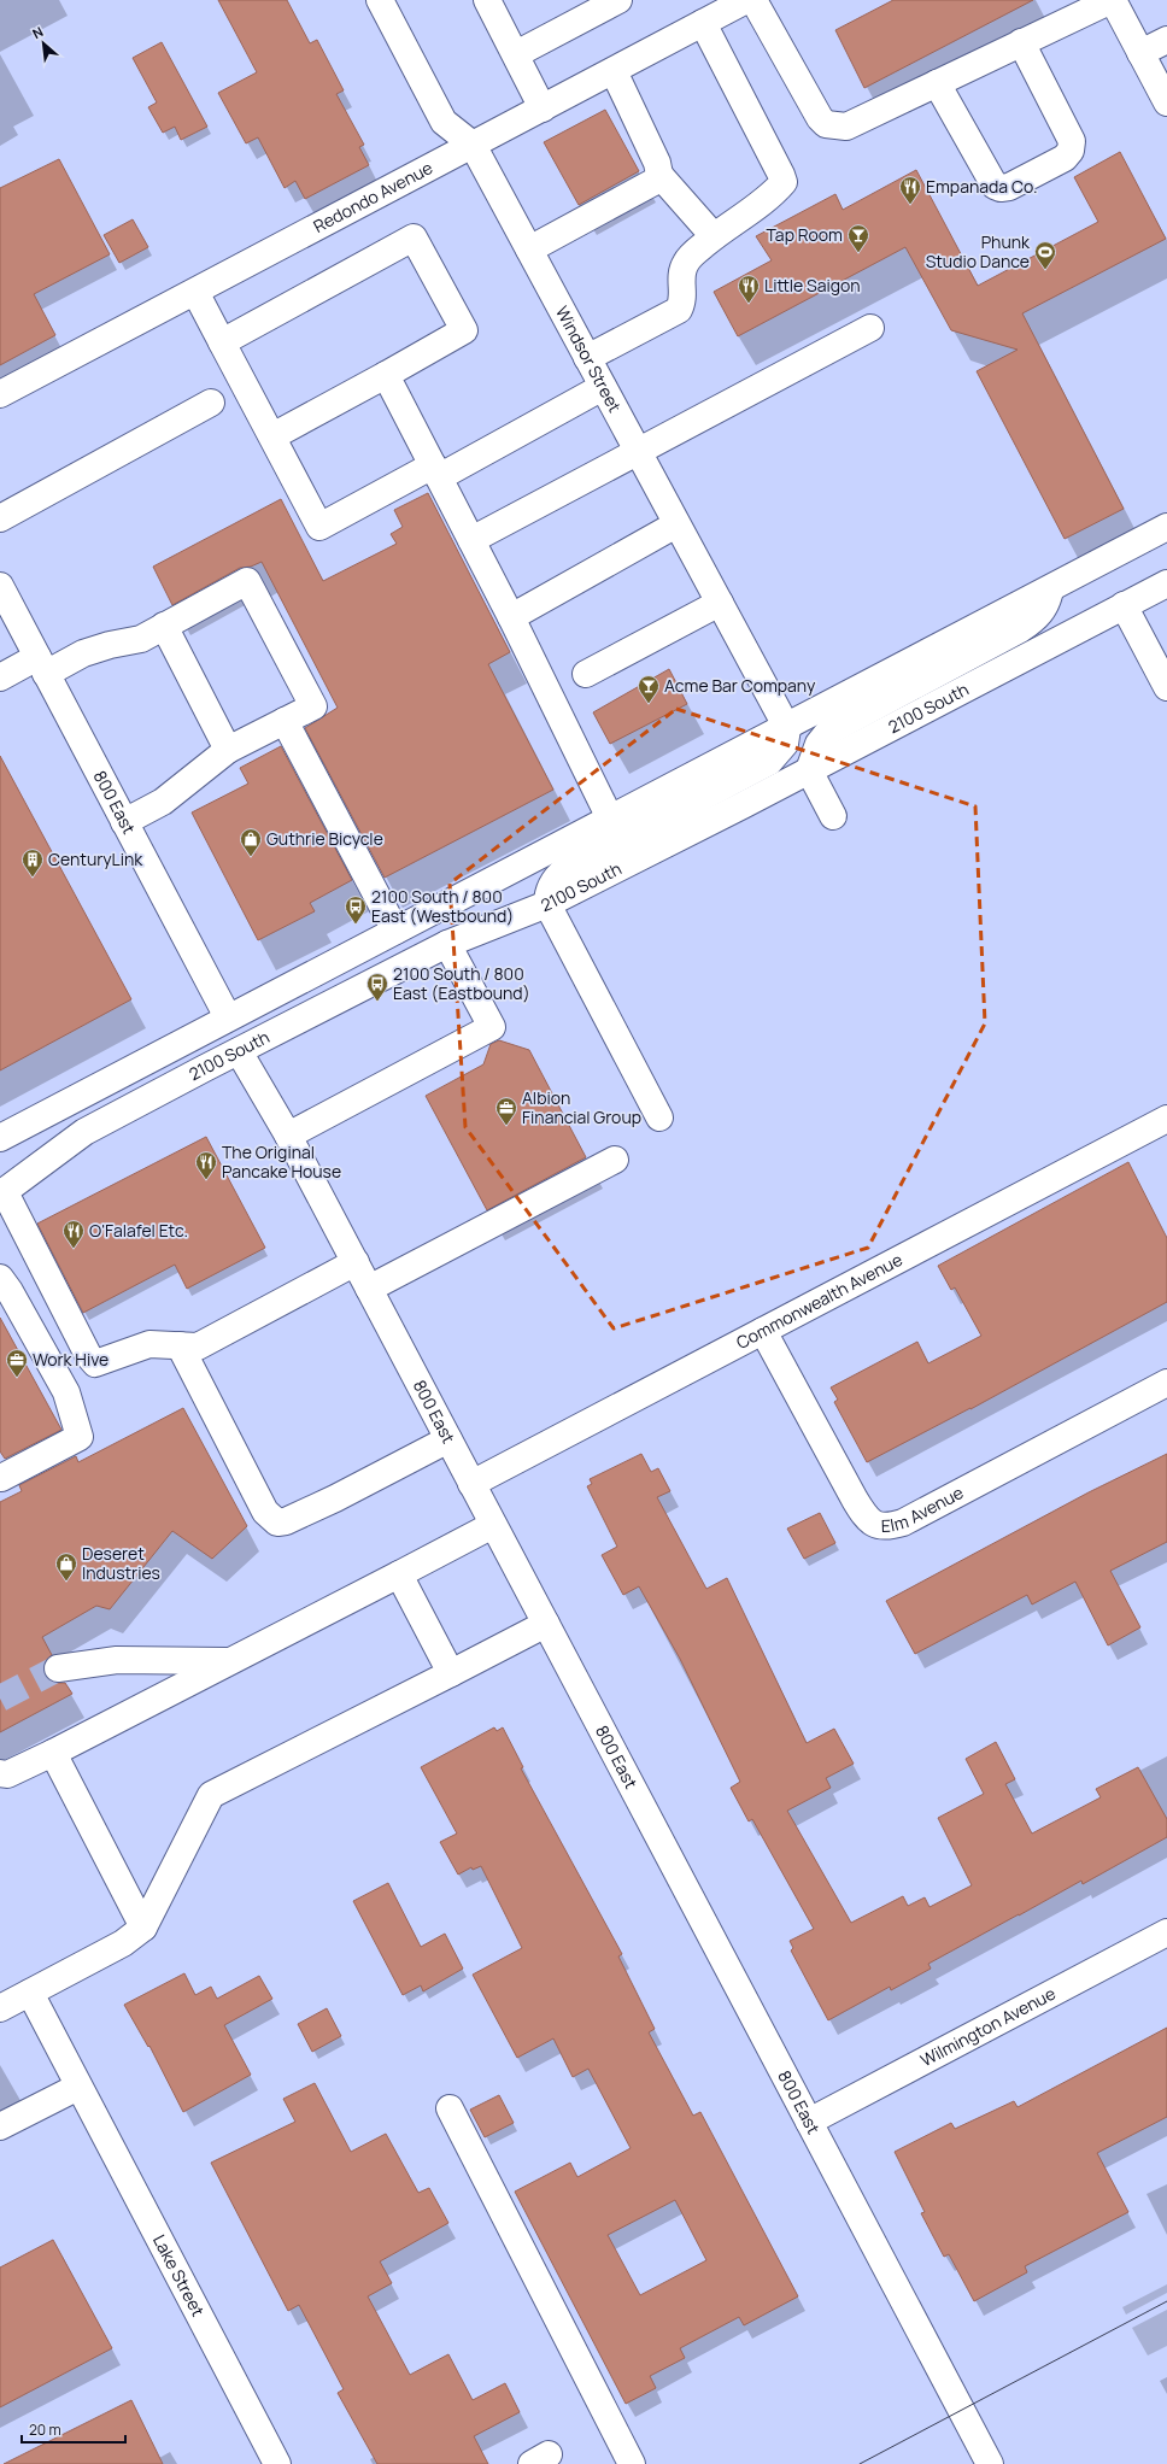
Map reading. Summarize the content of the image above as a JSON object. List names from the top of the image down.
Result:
{
  "streets": {
    "street": [
      "Redondo Avenue",
      "Windsor Street",
      "2100 South",
      "800 East",
      "Commonwealth Avenue",
      "Elm Avenue",
      "Wilmington Avenue",
      "Lake Street"
    ]
  },
  "crossings": [
    ["Redondo Avenue", "Windsor Street"],
    ["Windsor Street", "2100 South"],
    ["2100 South", "800 East"],
    ["800 East", "Commonwealth Avenue"],
    ["800 East", "Wilmington Avenue"],
    ["Commonwealth Avenue", "Elm Avenue"]
  ],
  "places": {
    "restaurant": [
      "Empanada Co.",
      "Little Saigon",
      "The Original Pancake House",
      "O'Falafel Etc."
    ],
    "bar": ["Tap Room", "Acme Bar Company"],
    "sports": ["Phunk Studio Dance"],
    "shop": ["Guthrie Bicycle", "Deseret Industries"],
    "building": ["CenturyLink"],
    "bus stop": ["2100 South / 800 East (Westbound)", "2100 South / 800 East (Eastbound)"],
    "office": ["Albion Financial Group", "Work Hive"]
  },
  "scale_bar": "20 m",
  "north": "top left"
}
